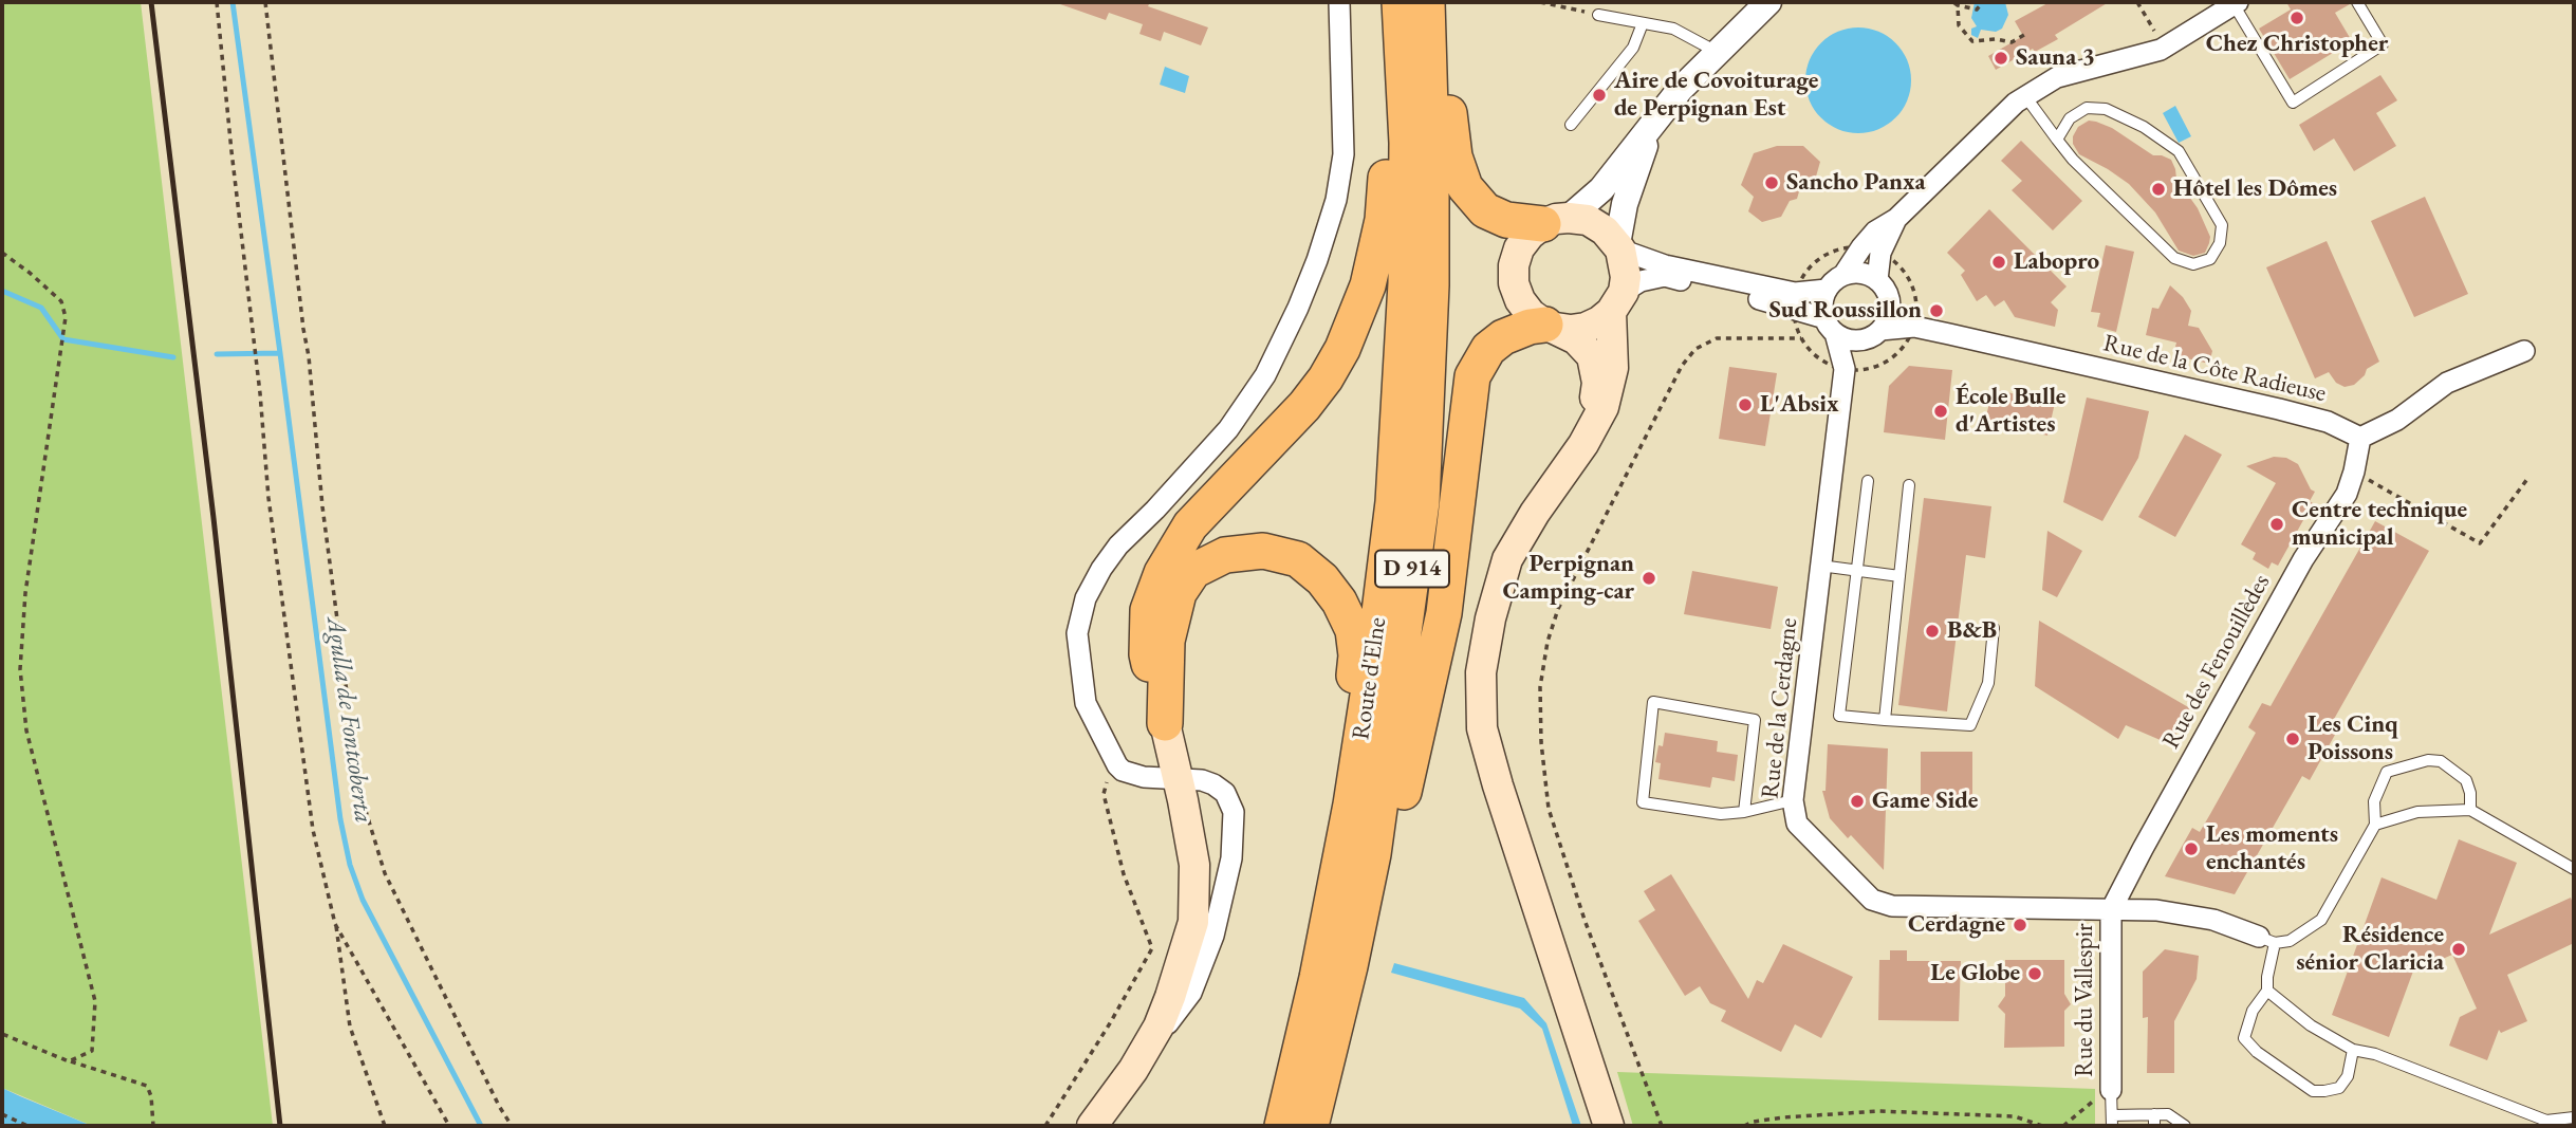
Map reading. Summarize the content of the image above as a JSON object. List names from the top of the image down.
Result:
{
  "streets": {
    "highway": ["D 914", "Route d'Elne"],
    "street": [
      "Rue de la Côte Radieuse",
      "Rue des Fenouillèdes",
      "Rue de la Cerdagne",
      "Rue du Vallespir"
    ]
  },
  "crossings": [
    ["Rue de la Côte Radieuse", "Rue des Fenouillèdes"],
    ["Rue des Fenouillèdes", "Rue de la Cerdagne"],
    ["Rue des Fenouillèdes", "Rue du Vallespir"],
    ["Rue de la Cerdagne", "Rue du Vallespir"]
  ],
  "water": ["Agulla de Fontcoberta"],
  "places": [
    "Chez Christopher",
    "Sauna 3",
    "Aire de Covoiturage de Perpignan Est",
    "Sancho Panxa",
    "Hôtel les Dômes",
    "Labopro",
    "Sud Roussillon",
    "L'Absix",
    "École Bulle d'Artistes",
    "Centre technique municipal",
    "Perpignan Camping-car",
    "B&B",
    "Les Cinq Poissons",
    "Game Side",
    "Les moments enchantés",
    "Cerdagne",
    "Résidence sénior Claricia",
    "Le Globe"
  ]
}
